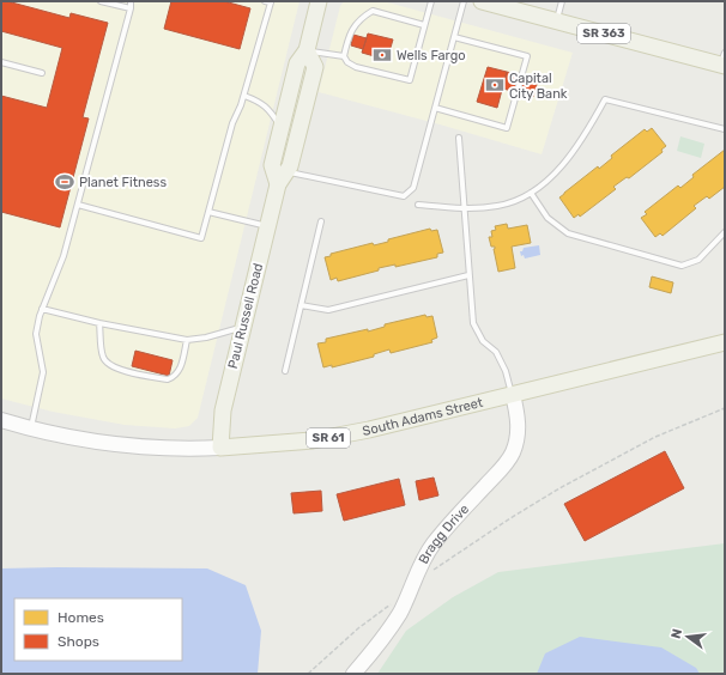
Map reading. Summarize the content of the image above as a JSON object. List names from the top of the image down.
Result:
{
  "streets": {
    "main road": [
      "SR 363",
      "Paul Russell Road",
      "South Adams Street",
      "SR 61"
    ],
    "street": ["Bragg Drive"]
  },
  "crossings": [
    ["Paul Russell Road", "South Adams Street"],
    ["South Adams Street", "Bragg Drive"]
  ],
  "places": {
    "bank": ["Wells Fargo", "Capital City Bank"],
    "sports": ["Planet Fitness"]
  },
  "legend": ["Homes", "Shops"],
  "north": "left"
}
